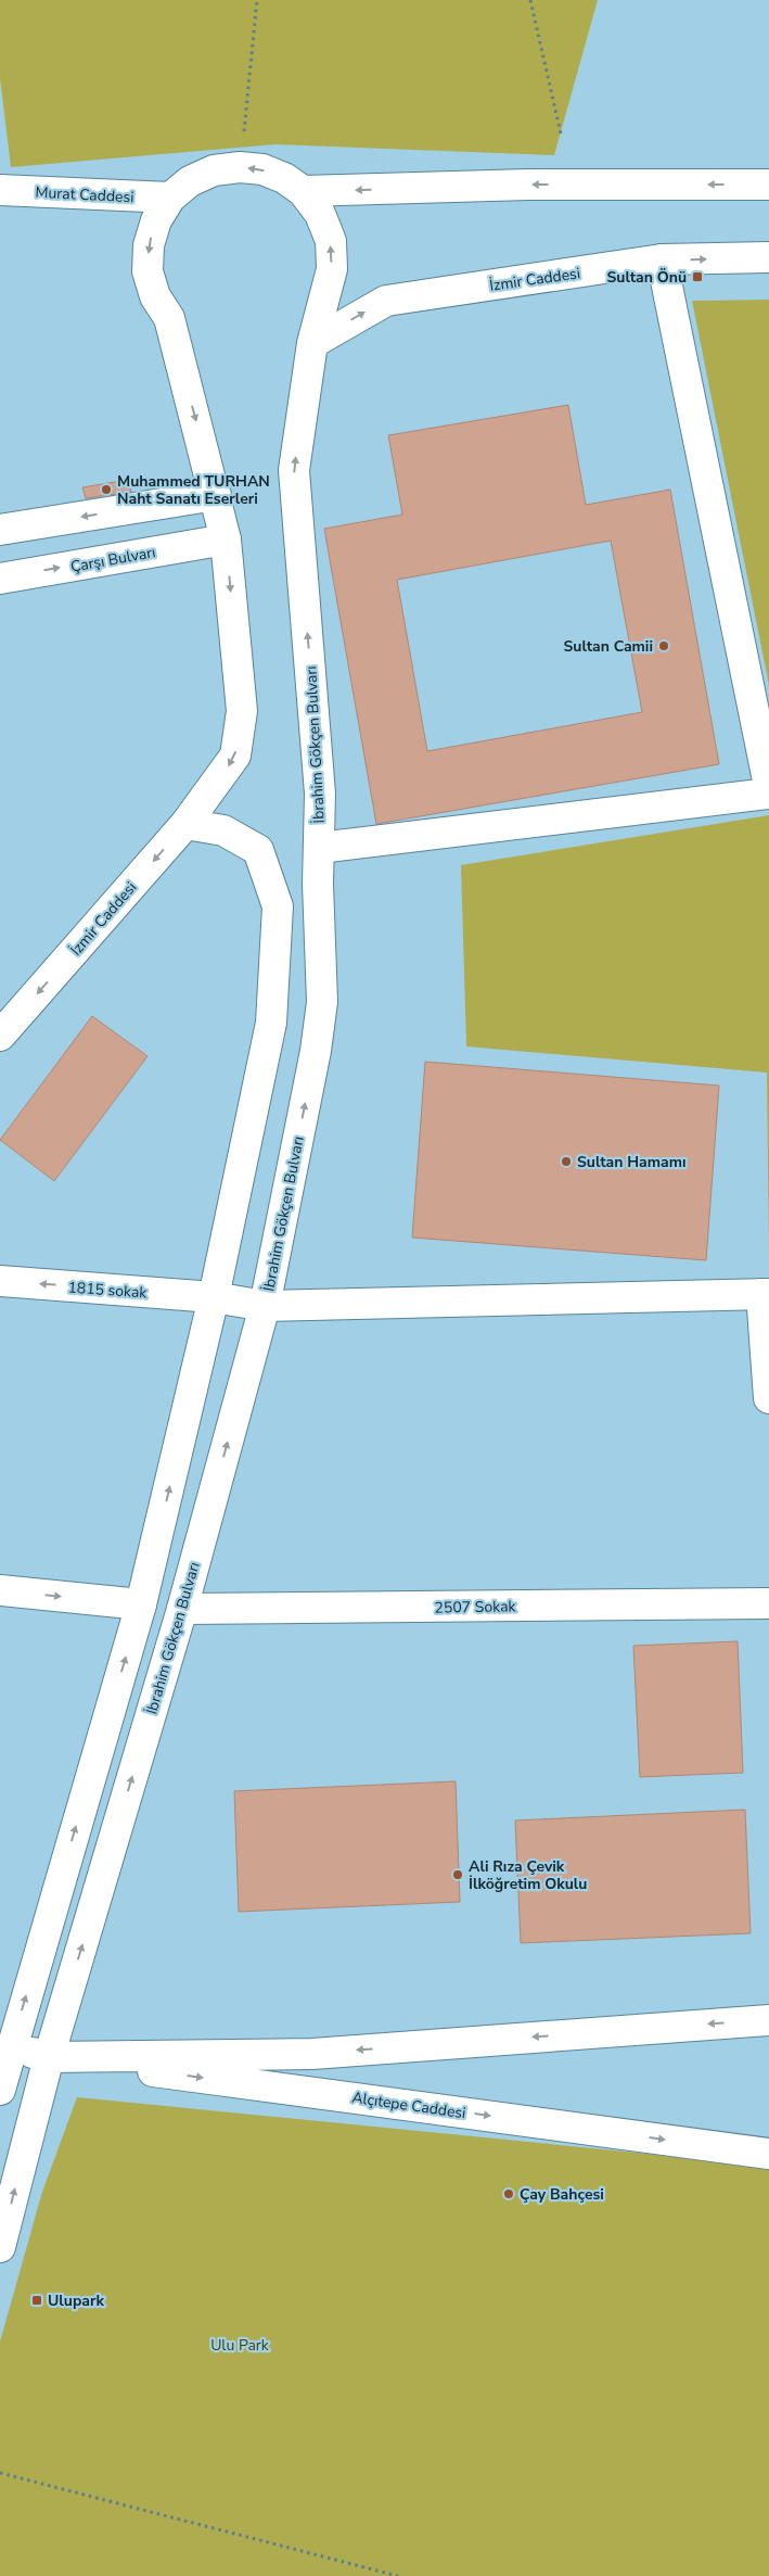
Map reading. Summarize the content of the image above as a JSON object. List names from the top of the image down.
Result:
{
  "streets": {
    "main road": [
      "Murat Caddesi",
      "İzmir Caddesi",
      "Çarşı Bulvarı",
      "İbrahim Gökçen Bulvarı",
      "1815 sokak",
      "2507 Sokak",
      "Alçıtepe Caddesi"
    ]
  },
  "crossings": [
    ["İzmir Caddesi", "Çarşı Bulvarı"],
    ["İzmir Caddesi", "İbrahim Gökçen Bulvarı"],
    ["İbrahim Gökçen Bulvarı", "1815 sokak"],
    ["İbrahim Gökçen Bulvarı", "2507 Sokak"],
    ["İbrahim Gökçen Bulvarı", "Alçıtepe Caddesi"]
  ],
  "parks": ["Ulu Park"],
  "places": {
    "transit": ["Sultan Önü", "Ulupark"],
    "other": [
      "Muhammed TURHAN Naht Sanatı Eserleri",
      "Sultan Camii",
      "Sultan Hamamı",
      "Ali Rıza Çevik İlköğretim Okulu",
      "Çay Bahçesi"
    ]
  }
}
